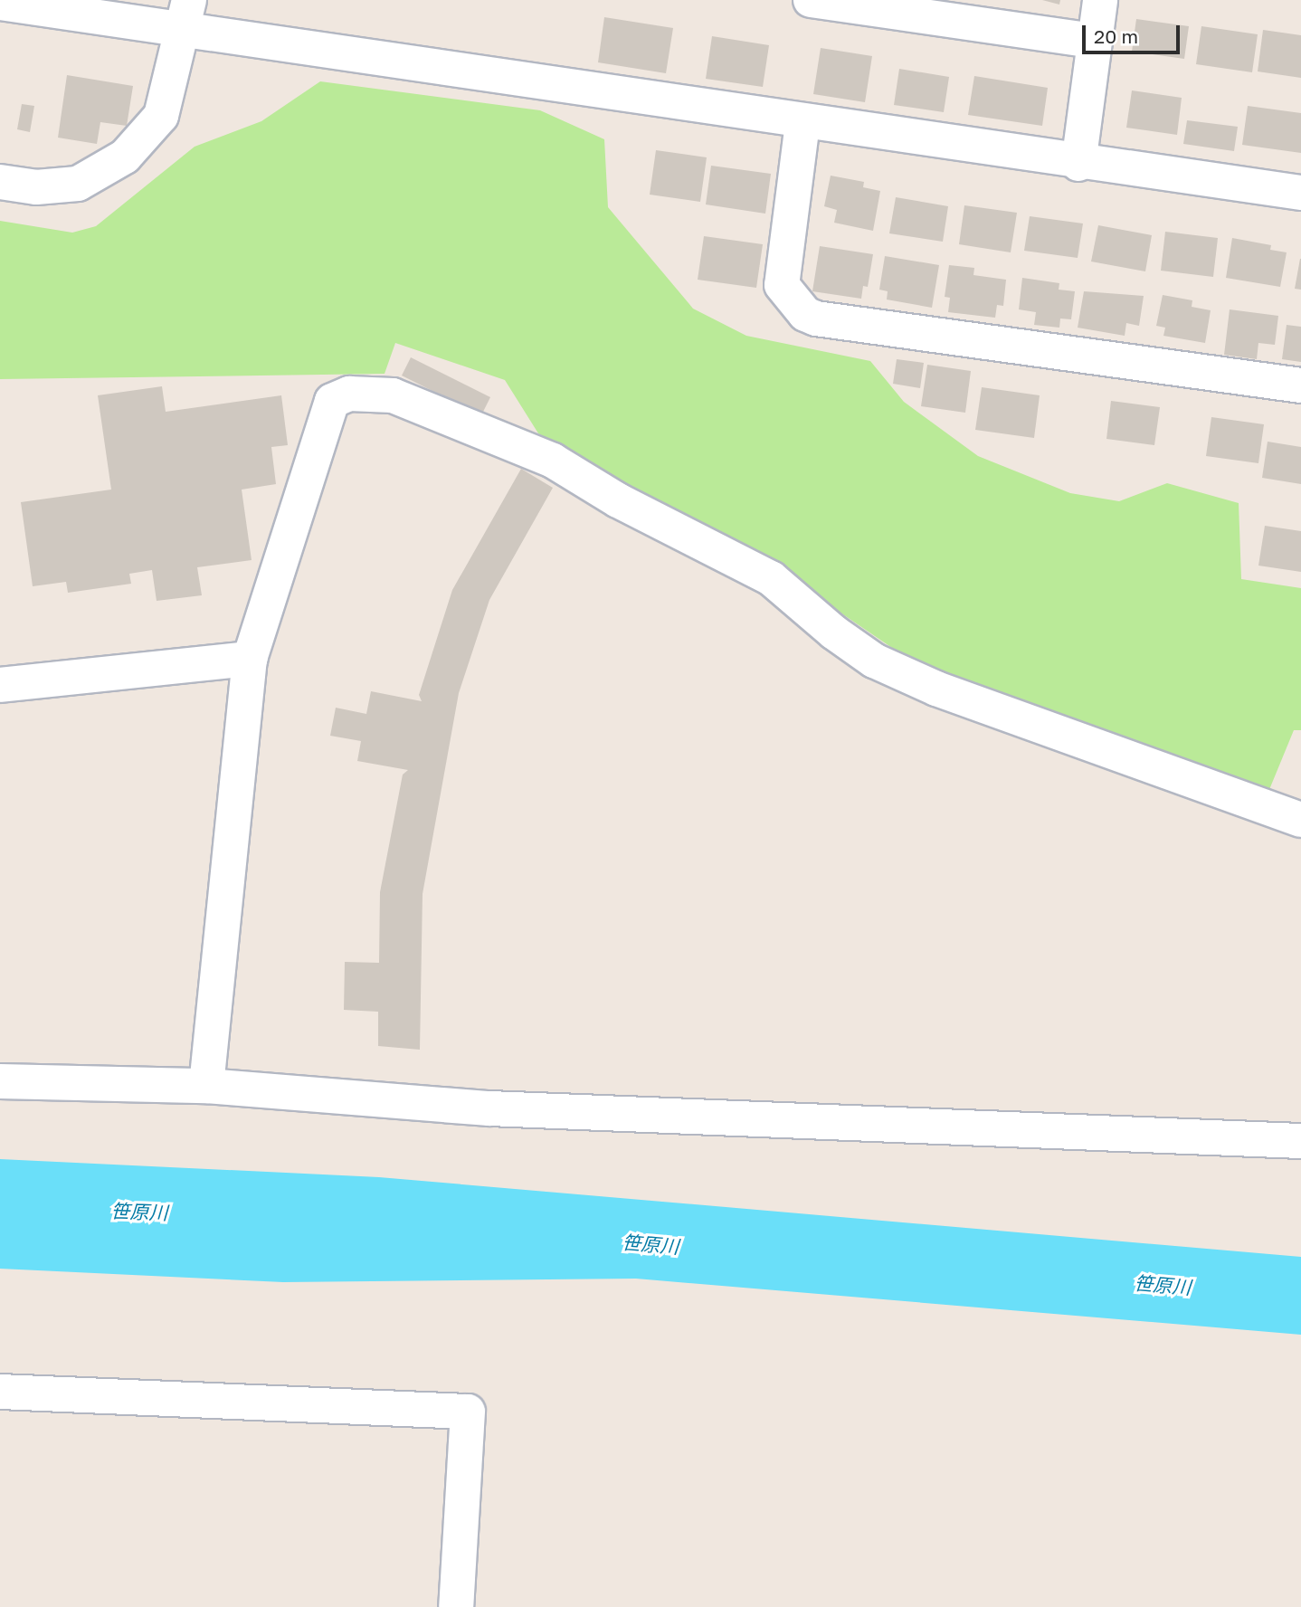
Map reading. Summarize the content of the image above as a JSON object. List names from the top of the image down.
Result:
{
  "water": ["笹原川"],
  "scale_bar": "20 m"
}
